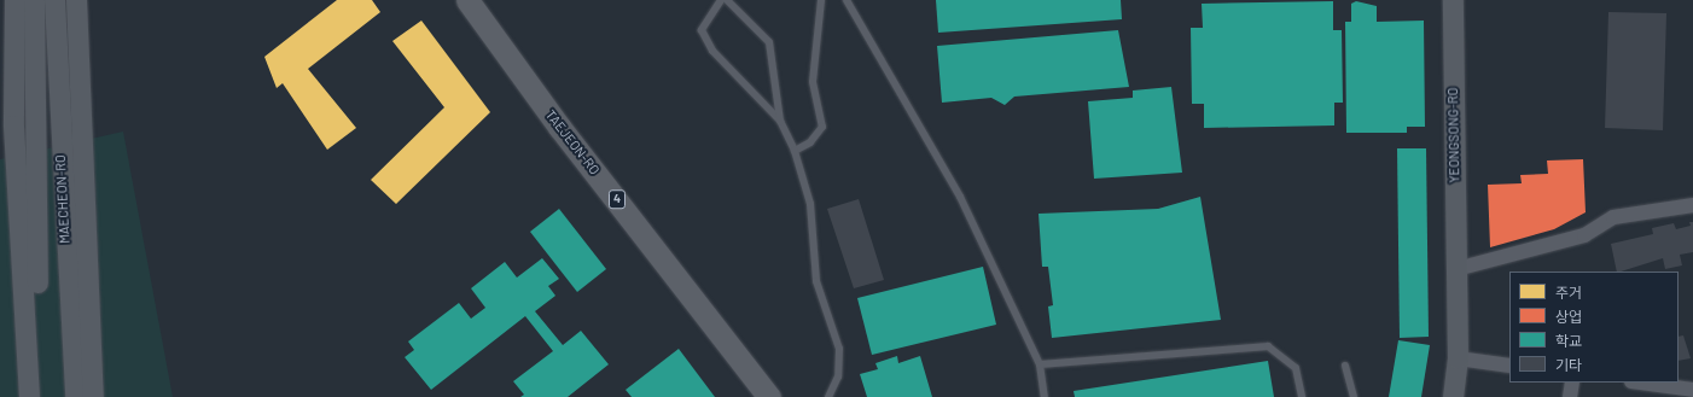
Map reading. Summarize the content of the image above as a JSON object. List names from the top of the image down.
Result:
{
  "streets": {
    "main road": [
      "YEONGSONG-RO",
      "TAEJEON-RO",
      "MAECHEON-RO",
      "4"
    ]
  },
  "legend": [
    "주거",
    "상업",
    "학교",
    "기타"
  ]
}
